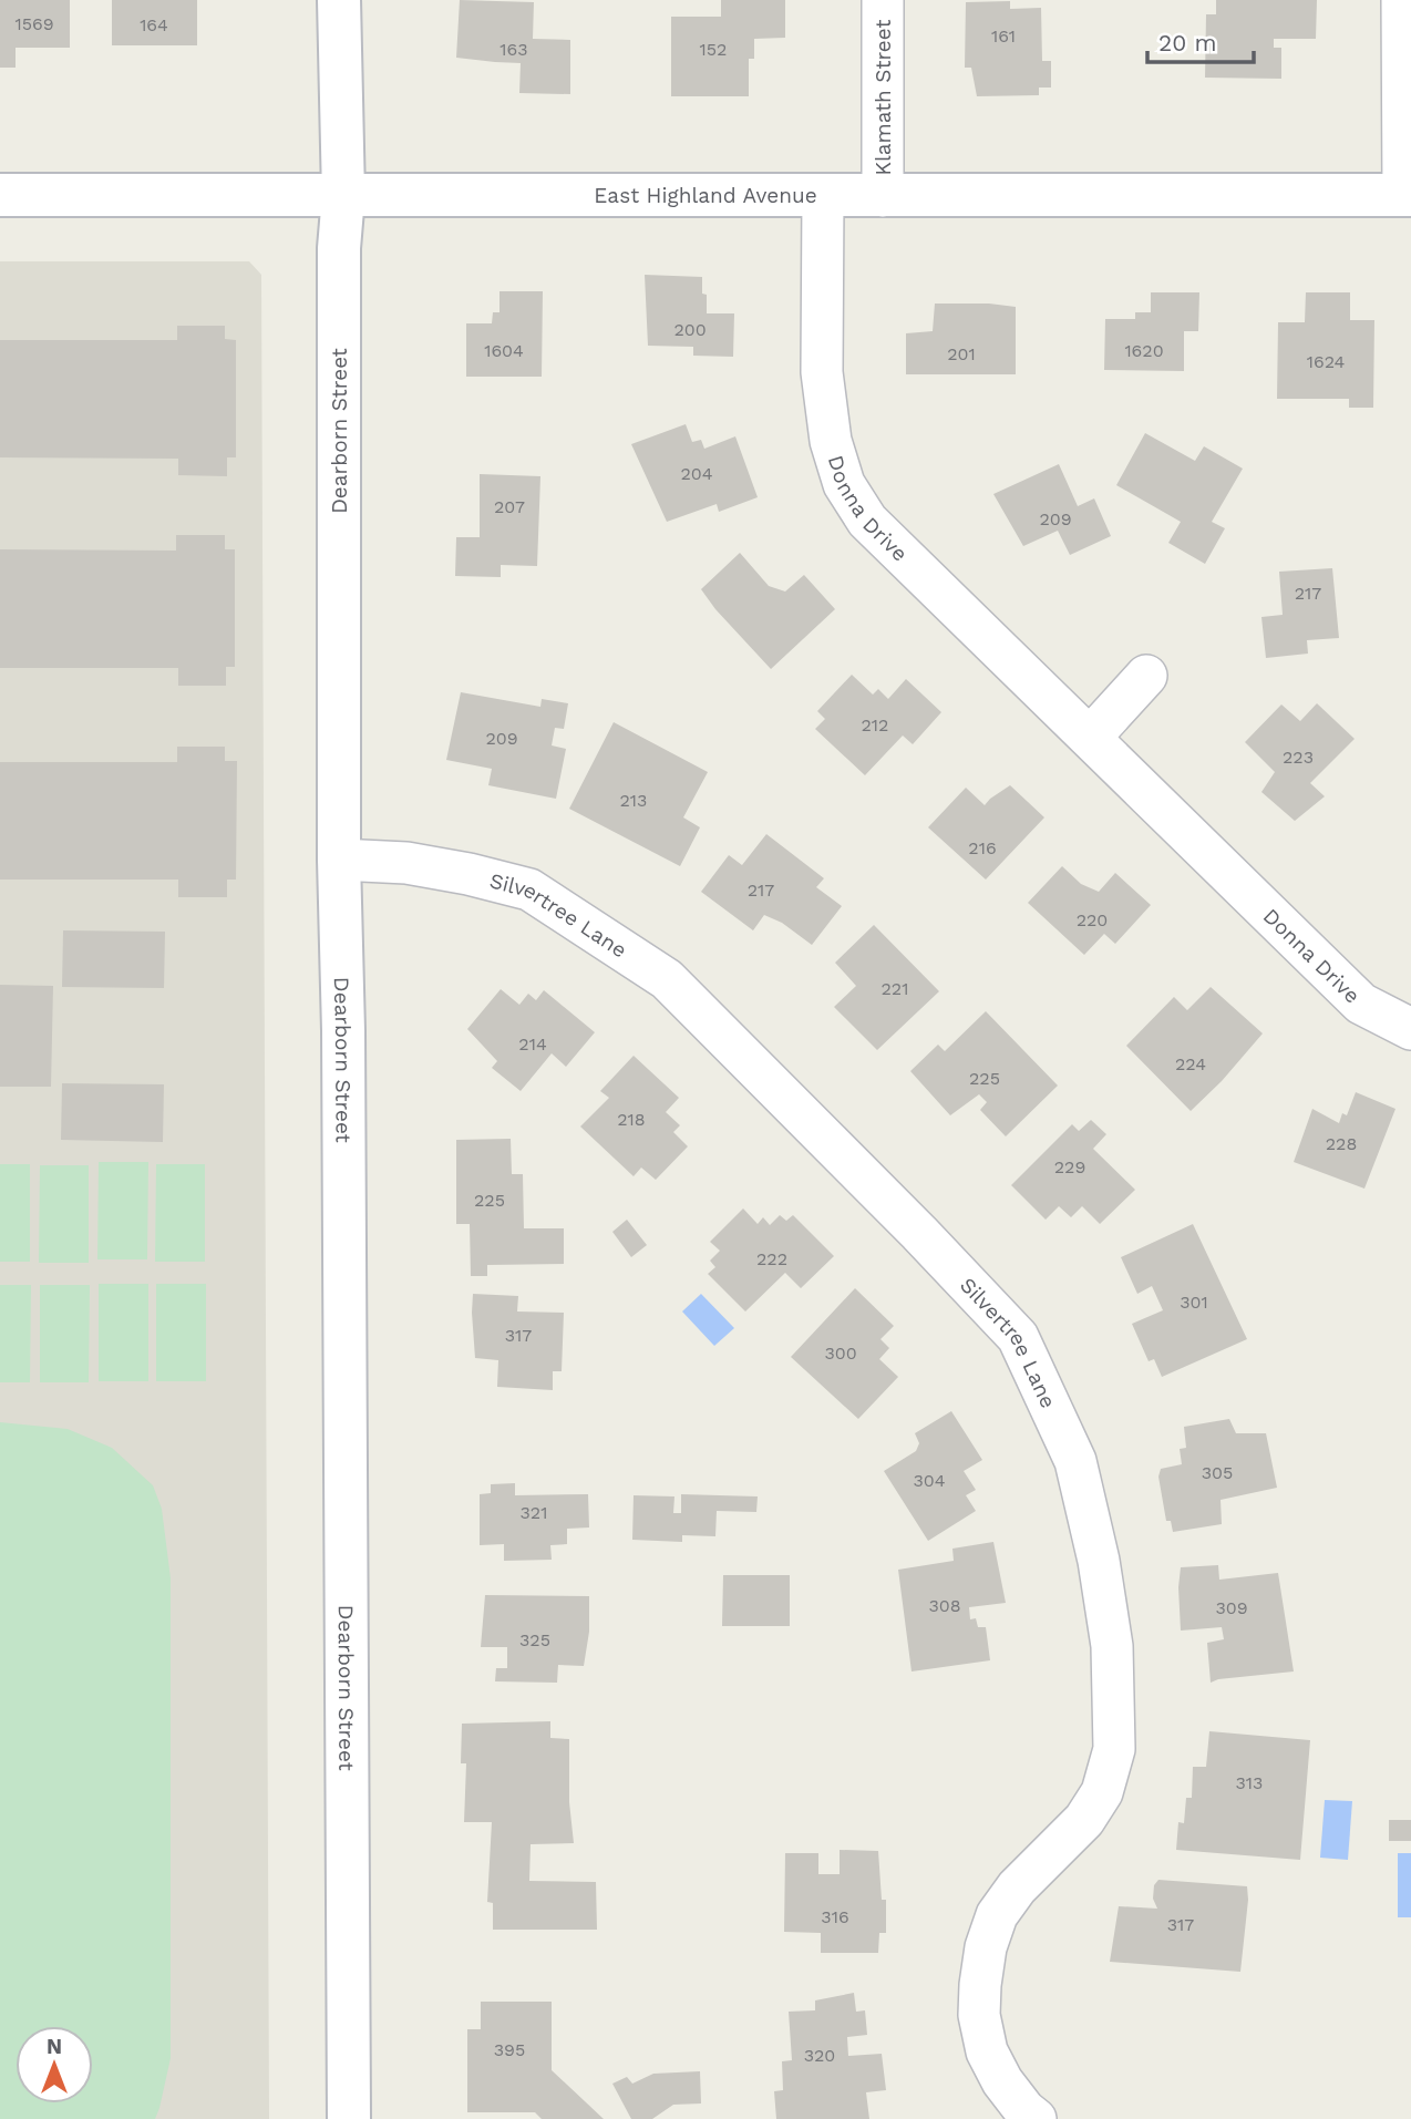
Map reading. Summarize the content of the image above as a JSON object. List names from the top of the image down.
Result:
{
  "streets": {
    "street": [
      "Klamath Street",
      "East Highland Avenue",
      "Dearborn Street",
      "Donna Drive",
      "Silvertree Lane"
    ]
  },
  "crossings": [
    ["Klamath Street", "East Highland Avenue"],
    ["East Highland Avenue", "Dearborn Street"],
    ["East Highland Avenue", "Donna Drive"],
    ["Dearborn Street", "Silvertree Lane"]
  ],
  "house_numbers": [
    "1569",
    "164",
    "161",
    "163",
    "152",
    "200",
    "1604",
    "1620",
    "201",
    "1624",
    "204",
    "207",
    "209",
    "217",
    "212",
    "209",
    "223",
    "213",
    "216",
    "217",
    "220",
    "221",
    "214",
    "224",
    "225",
    "218",
    "228",
    "229",
    "225",
    "222",
    "301",
    "317",
    "300",
    "305",
    "304",
    "321",
    "308",
    "309",
    "325",
    "313",
    "316",
    "317",
    "395",
    "320"
  ],
  "scale_bar": "20 m",
  "north": "top"
}
